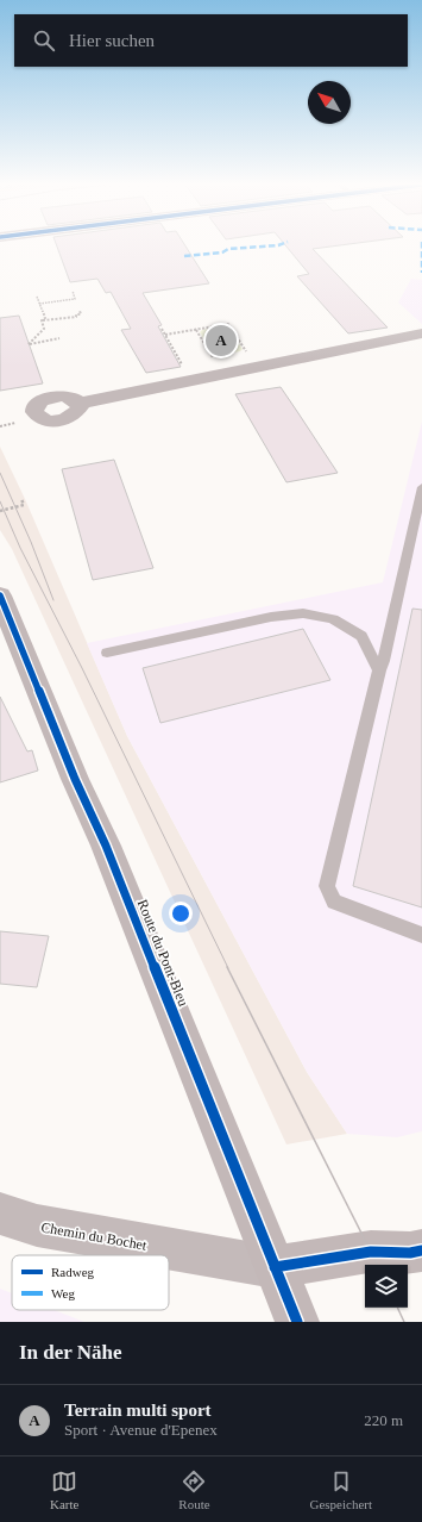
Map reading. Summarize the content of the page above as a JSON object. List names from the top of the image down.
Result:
{
  "streets": {
    "main road": ["Route du Pont-Bleu"],
    "street": ["Chemin du Bochet"]
  },
  "crossings": [
    ["Route du Pont-Bleu", "Chemin du Bochet"]
  ],
  "legend": ["Radweg", "Weg"],
  "north": "top left",
  "page": {
    "search": "Hier suchen",
    "pins": "A",
    "heading": "In der Nähe",
    "list": [
      {
        "mark": "A",
        "name": "Terrain multi sport",
        "note": "Sport · Avenue d'Epenex",
        "value": "220 m"
      }
    ],
    "nav": ["Karte", "Route", "Gespeichert"]
  }
}
